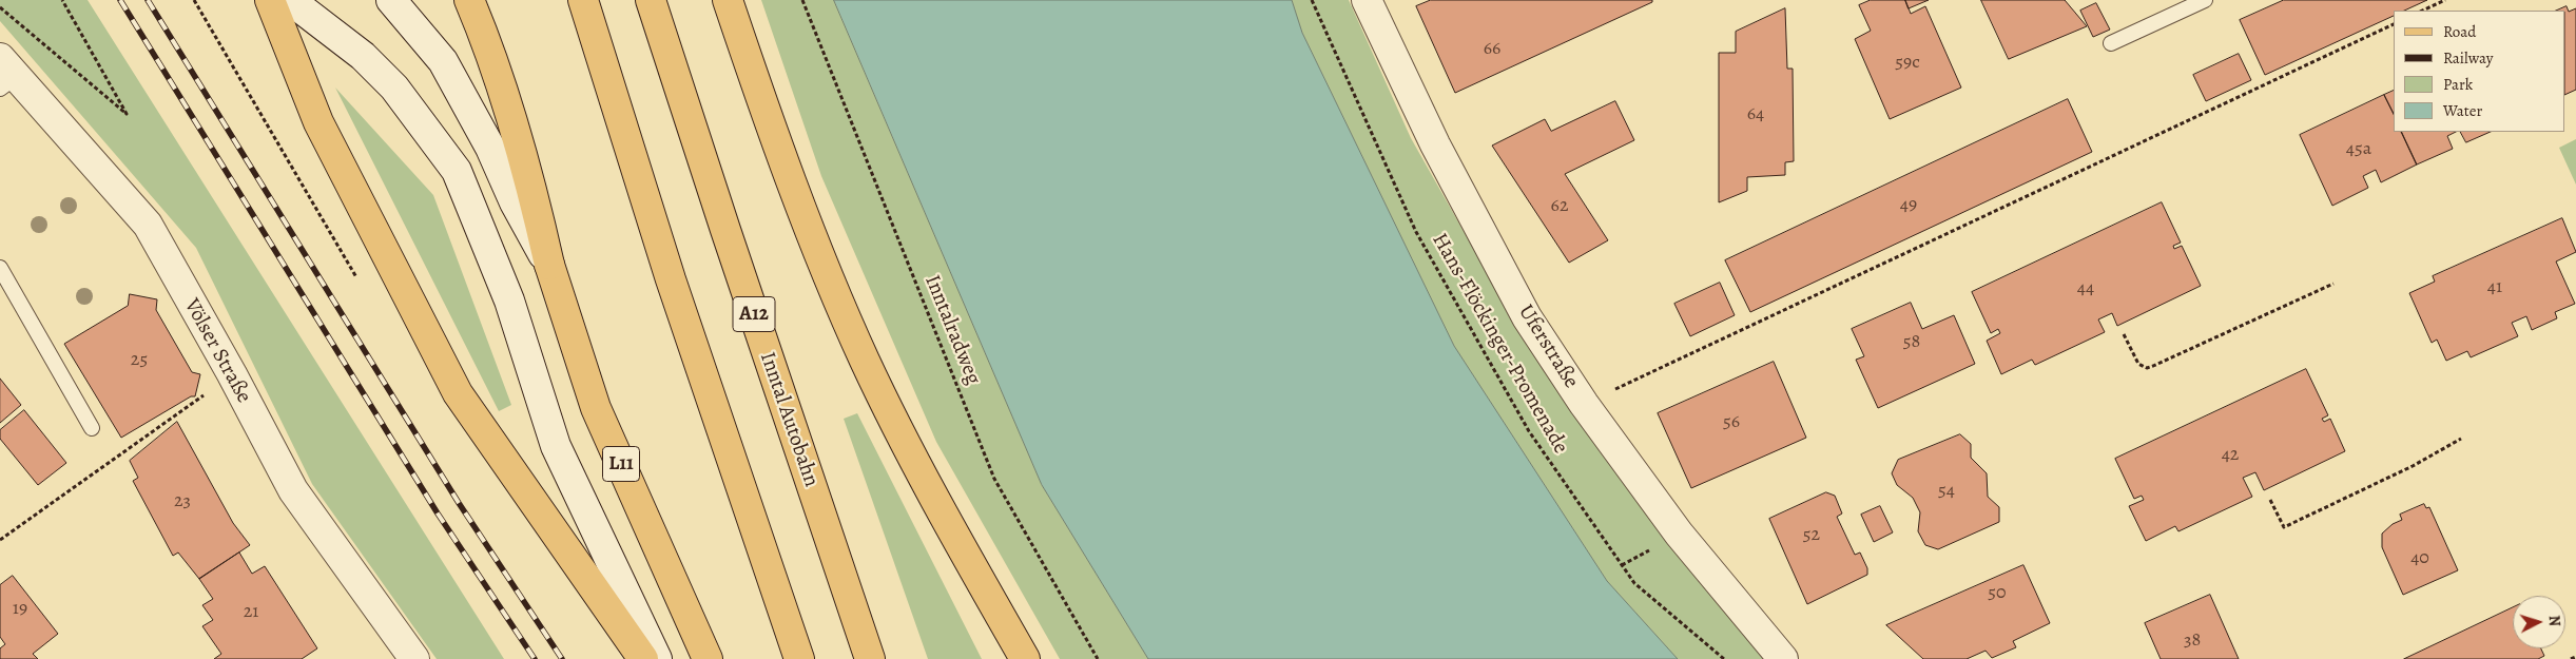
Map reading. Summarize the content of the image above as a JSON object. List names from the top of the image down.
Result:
{
  "streets": {
    "main road": ["A12", "Inntal Autobahn", "L11"],
    "street": ["Uferstraße", "Völser Straße"],
    "path": ["Inntalradweg", "Hans-Flöckinger-Promenade"]
  },
  "house_numbers": [
    "66",
    "59c",
    "64",
    "45a",
    "49",
    "62",
    "41",
    "44",
    "58",
    "25",
    "56",
    "42",
    "54",
    "23",
    "52",
    "40",
    "50",
    "19",
    "21",
    "38"
  ],
  "legend": [
    "Road",
    "Railway",
    "Park",
    "Water"
  ],
  "north": "right"
}
